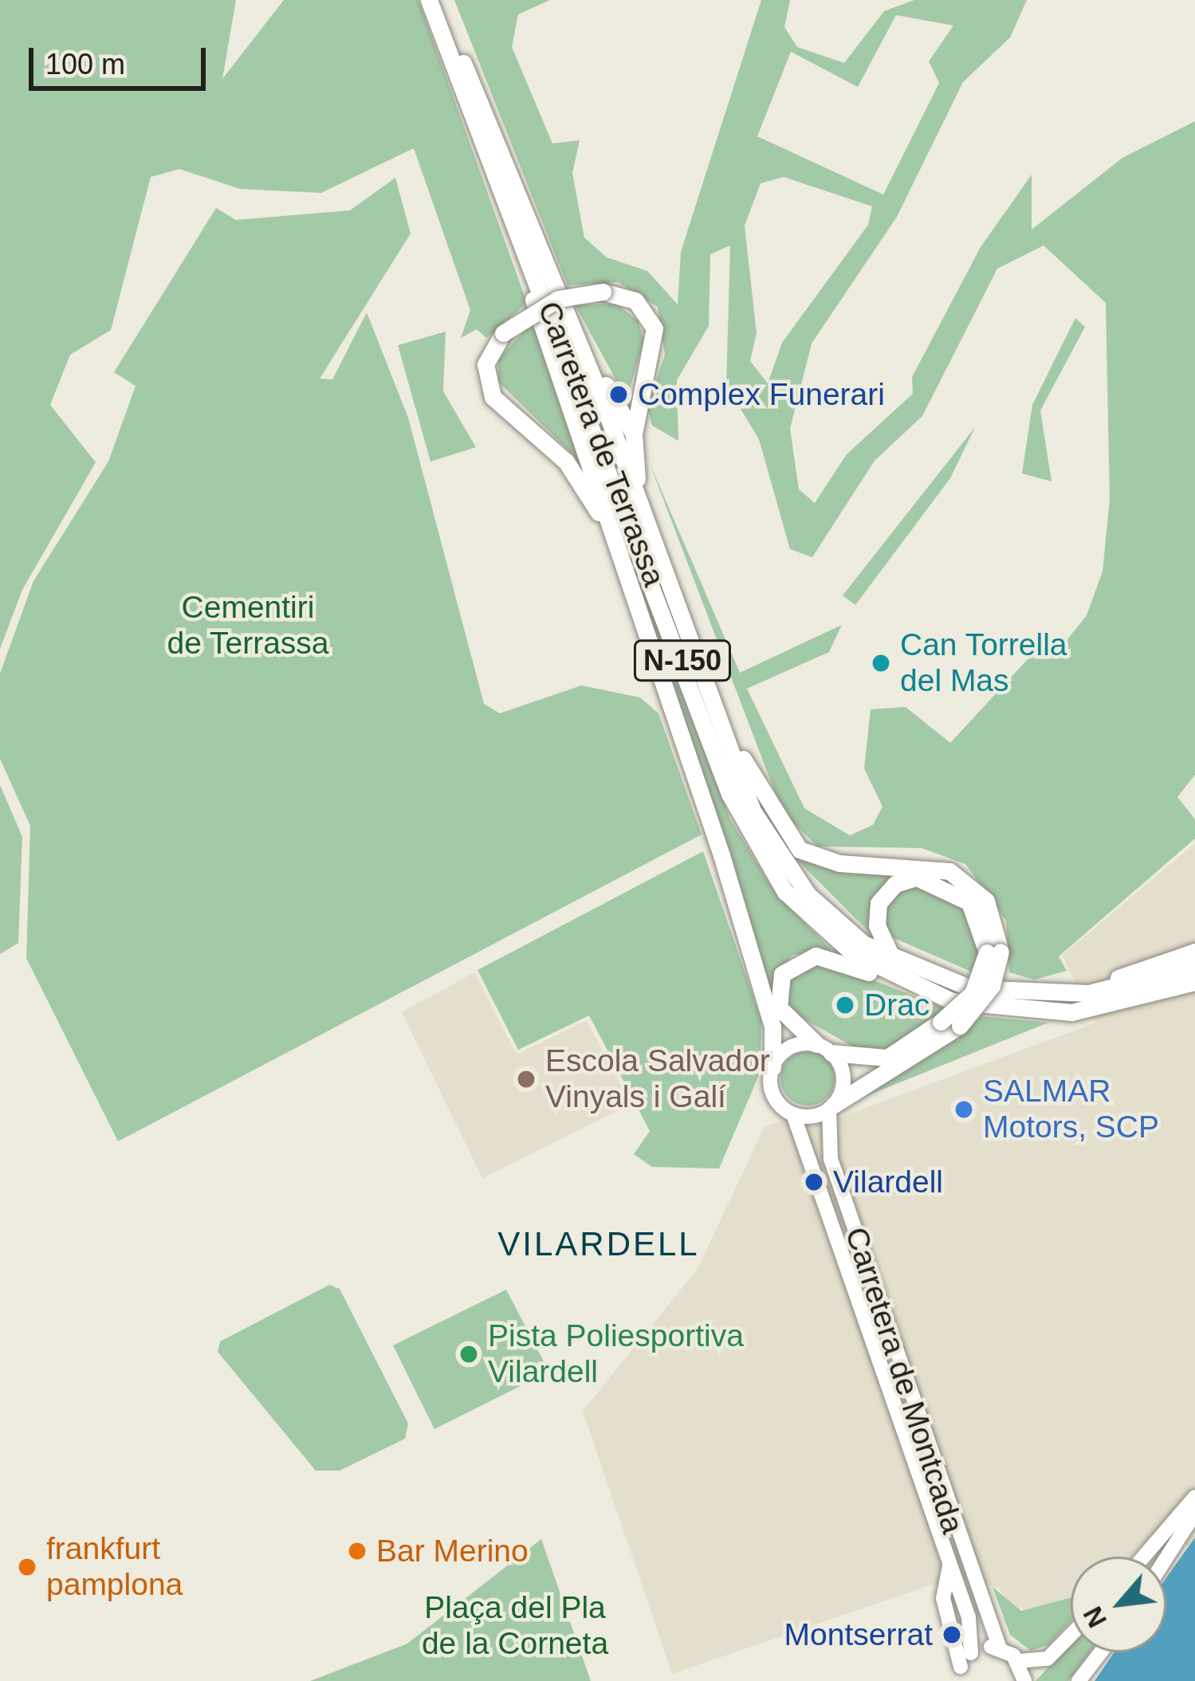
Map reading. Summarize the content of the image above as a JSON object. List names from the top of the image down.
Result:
{
  "streets": {
    "main road": ["Carretera de Terrassa", "N-150"],
    "street": ["Carretera de Montcada"]
  },
  "districts": ["VILARDELL"],
  "parks": ["Cementiri de Terrassa", "Plaça del Pla de la Corneta"],
  "places": [
    "Complex Funerari",
    "Can Torrella del Mas",
    "Drac",
    "Escola Salvador Vinyals i Galí",
    "SALMAR Motors, SCP",
    "Vilardell",
    "Pista Poliesportiva Vilardell",
    "Bar Merino",
    "frankfurt pamplona",
    "Montserrat"
  ],
  "scale_bar": "100 m",
  "north": "bottom left"
}
